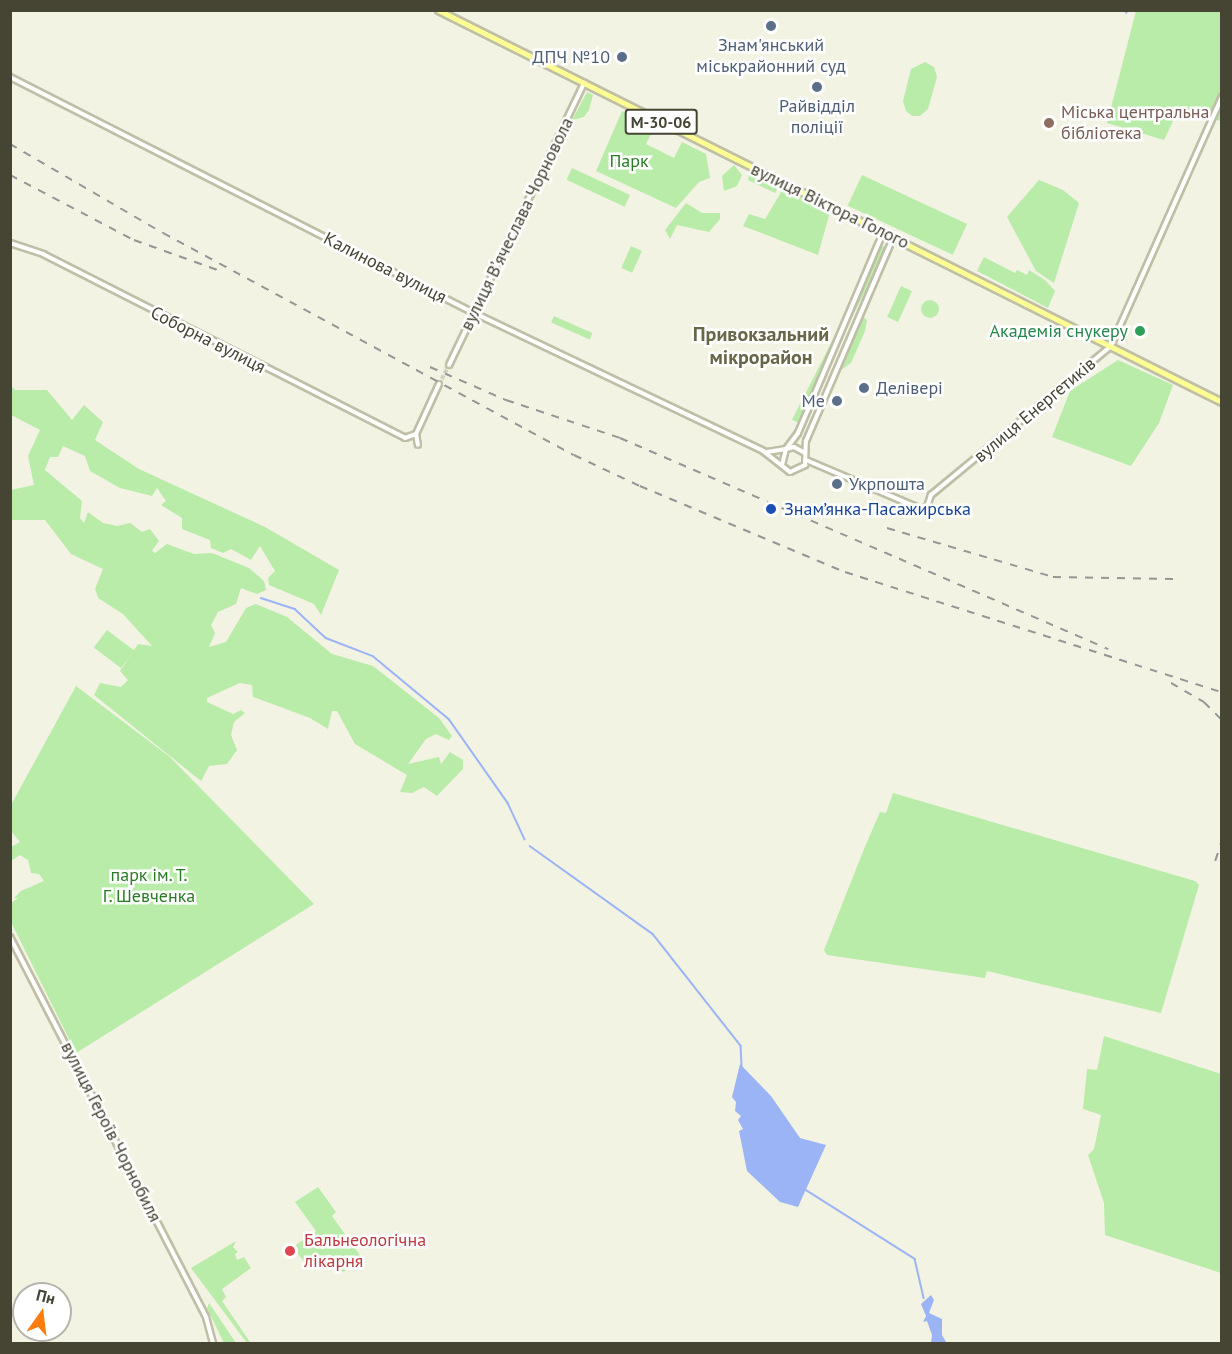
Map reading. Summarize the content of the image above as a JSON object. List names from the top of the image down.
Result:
{
  "streets": {
    "main road": ["М-30-06", "вулиця Віктора Голого"],
    "street": [
      "вулиця Вʼячеслава Чорновола",
      "Калинова вулиця",
      "Соборна вулиця",
      "вулиця Енергетиків",
      "вулиця Героїв Чорнобиля"
    ]
  },
  "crossings": [
    ["вулиця Віктора Голого", "вулиця Вʼячеслава Чорновола"],
    ["вулиця Віктора Голого", "вулиця Енергетиків"],
    ["вулиця Вʼячеслава Чорновола", "Калинова вулиця"],
    ["Калинова вулиця", "вулиця Енергетиків"]
  ],
  "districts": ["Привокзальний мікрорайон"],
  "parks": ["Парк", "парк ім. Т. Г. Шевченка"],
  "places": [
    "Знам'янський міськрайонний суд",
    "ДПЧ №10",
    "Райвідділ поліції",
    "Міська центральна бібліотека",
    "Академія снукеру",
    "Делівері",
    "Me",
    "Укрпошта",
    "Знам’янка-Пасажирська",
    "Бальнеологічна лікарня"
  ],
  "north": "top"
}
